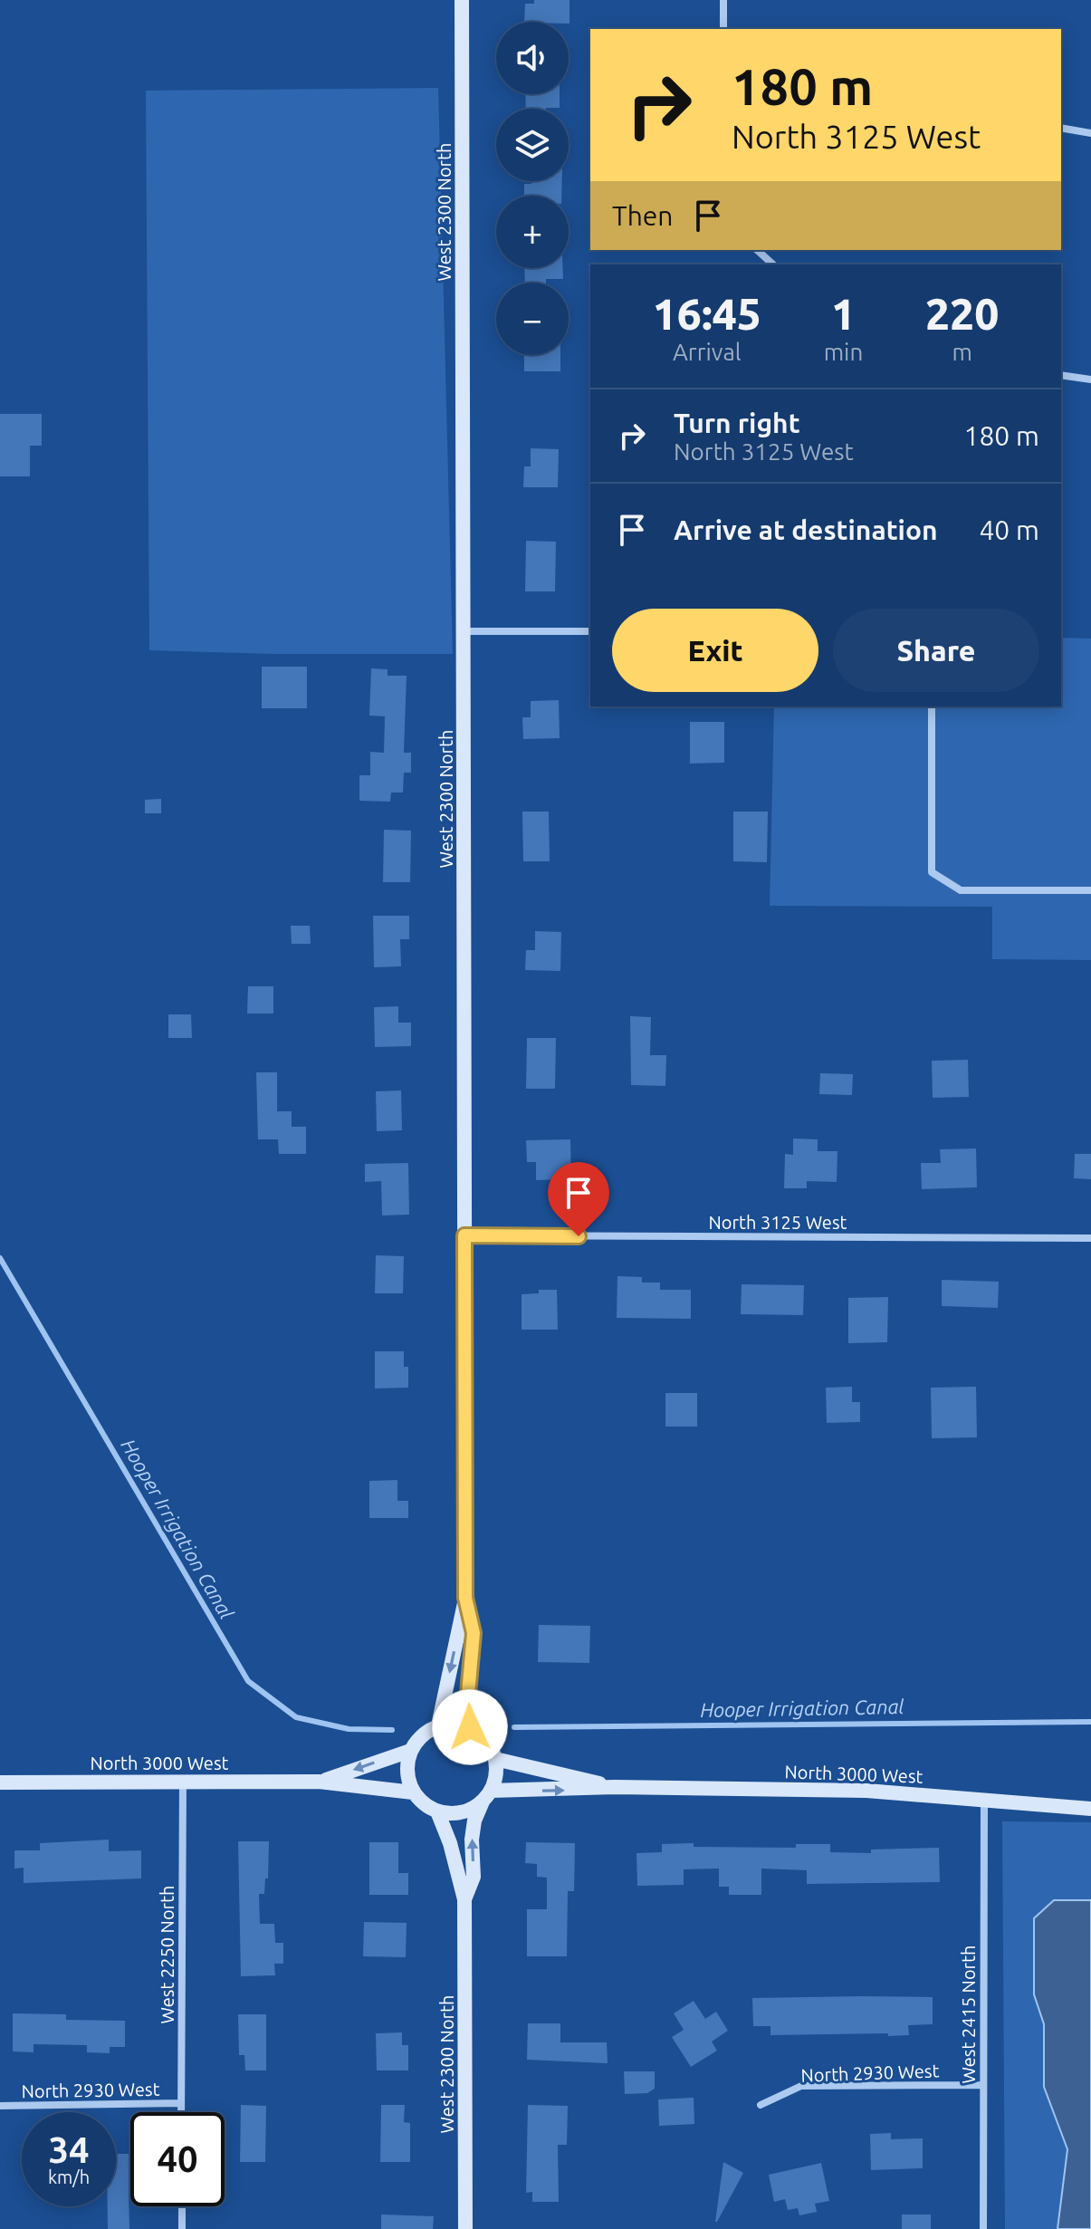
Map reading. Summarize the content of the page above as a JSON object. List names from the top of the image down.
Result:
{
  "streets": {
    "street": [
      "West 2300 North",
      "North 3125 West",
      "North 3000 West",
      "West 2250 North",
      "West 2415 North",
      "North 2930 West"
    ]
  },
  "crossings": [
    ["West 2300 North", "North 3125 West"],
    ["West 2300 North", "North 3000 West"],
    ["North 3000 West", "West 2250 North"],
    ["North 3000 West", "West 2415 North"],
    ["West 2250 North", "North 2930 West"],
    ["West 2415 North", "North 2930 West"]
  ],
  "water": ["Hooper Irrigation Canal"],
  "page": {
    "map_buttons": ["+", "−"],
    "turn": ["180 m", "North 3125 West"],
    "then": "Then",
    "eta": [
      "16:45",
      "Arrival",
      "1",
      "min",
      "220",
      "m"
    ],
    "list": [
      {
        "name": "Turn right",
        "note": "North 3125 West",
        "value": "180 m"
      },
      {
        "name": "Arrive at destination",
        "value": "40 m"
      }
    ],
    "buttons": ["Exit", "Share"],
    "speed": "34 km/h",
    "limit": "40"
  }
}
